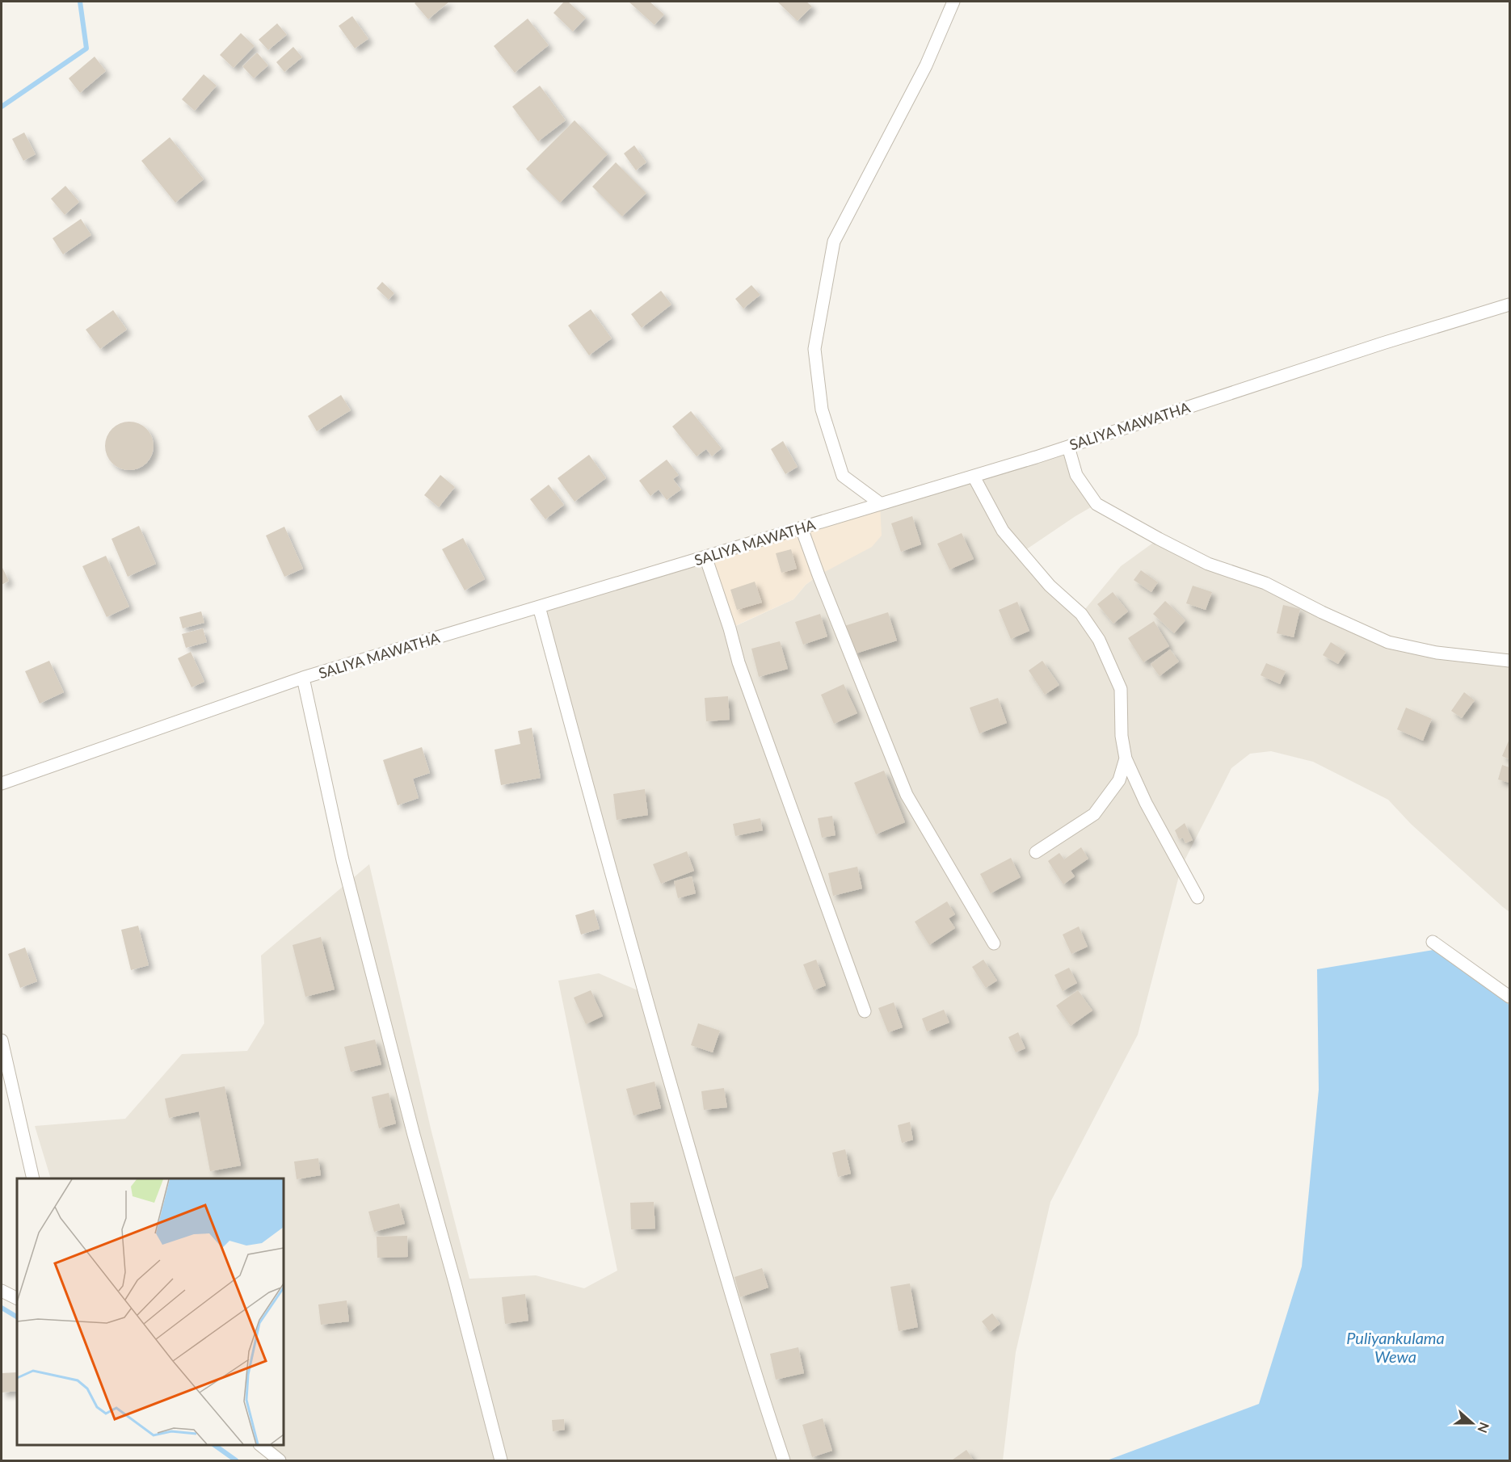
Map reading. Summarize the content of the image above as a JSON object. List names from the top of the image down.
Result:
{
  "streets": {
    "street": ["SALIYA MAWATHA"]
  },
  "water": ["Puliyankulama Wewa"],
  "north": "right"
}
